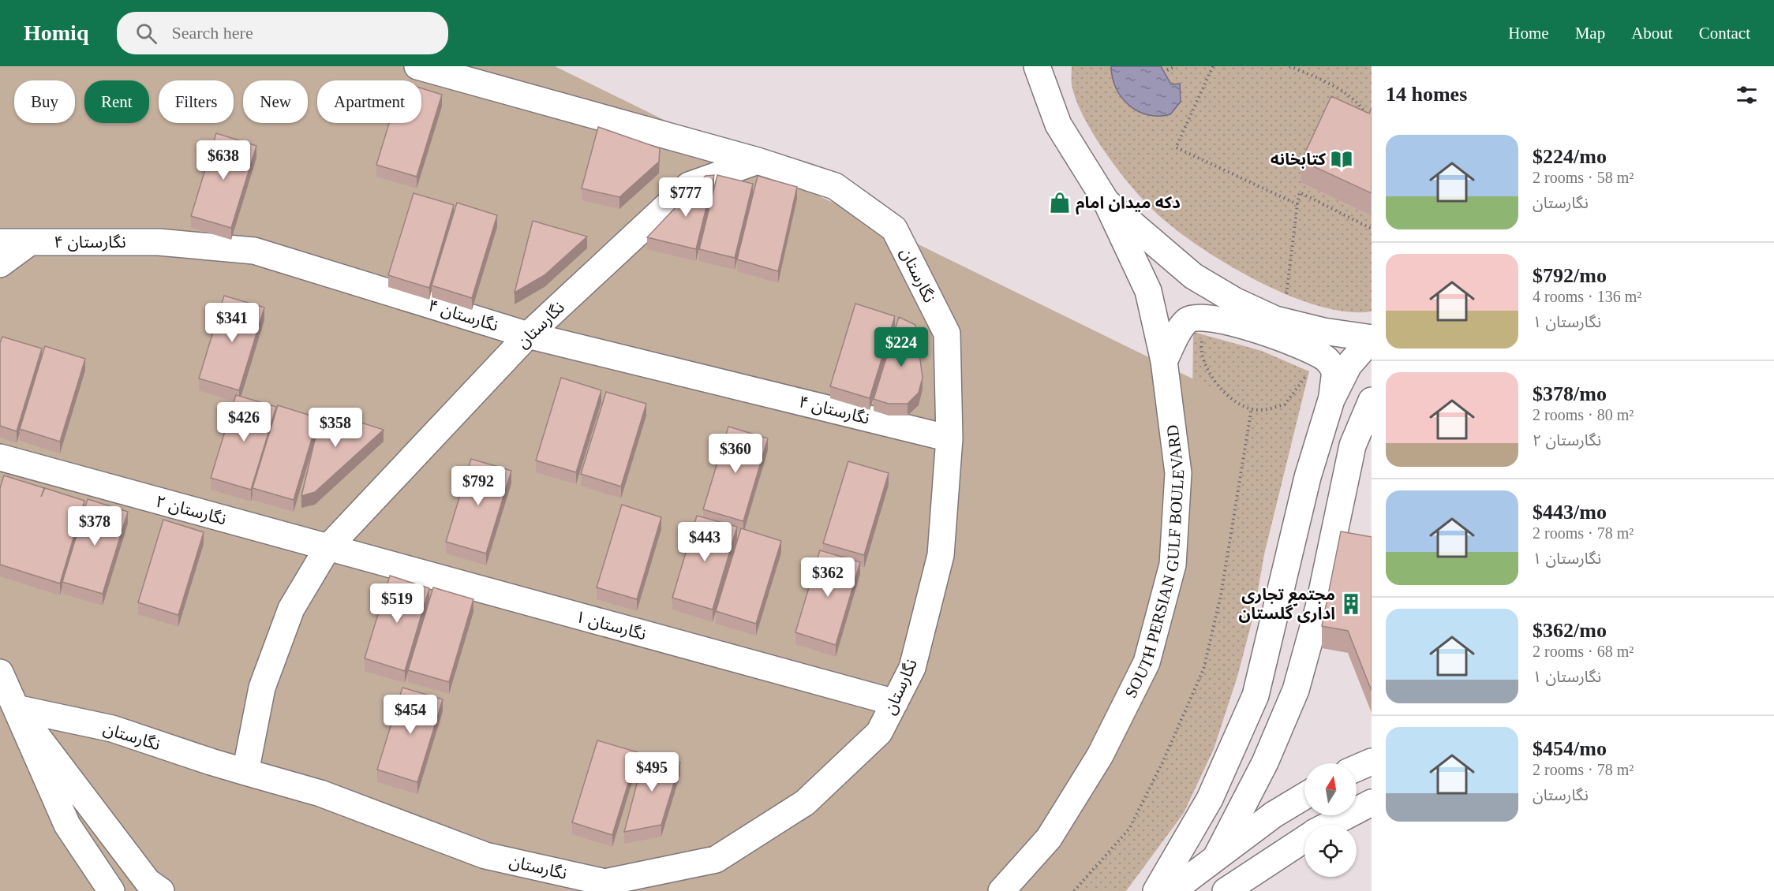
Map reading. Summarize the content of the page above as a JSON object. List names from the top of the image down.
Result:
{
  "streets": {
    "main road": [
      "نگارستان ۴",
      "نگارستان",
      "نگارستان ۲",
      "SOUTH PERSIAN GULF BOULEVARD",
      "نگارستان ۱"
    ]
  },
  "crossings": [
    ["نگارستان ۴", "نگارستان"],
    ["نگارستان", "نگارستان ۲"],
    ["نگارستان", "نگارستان ۱"],
    ["نگارستان ۲", "نگارستان ۱"]
  ],
  "places": {
    "library": ["کتابخانه"],
    "shop": ["دکه میدان امام"],
    "building": ["مجتمع تجاری اداری گلستان"]
  },
  "north": "top",
  "page": {
    "header": "Homiq",
    "search": "Search here",
    "nav": [
      "Home",
      "Map",
      "About",
      "Contact"
    ],
    "heading": "14 homes",
    "chip": [
      "Buy",
      "Rent",
      "Filters",
      "New",
      "Apartment"
    ],
    "list": [
      {
        "name": "$224/mo",
        "note": "2 rooms · 58 m² · نگارستان"
      },
      {
        "name": "$792/mo",
        "note": "4 rooms · 136 m² · نگارستان ۱"
      },
      {
        "name": "$378/mo",
        "note": "2 rooms · 80 m² · نگارستان ۲"
      },
      {
        "name": "$443/mo",
        "note": "2 rooms · 78 m² · نگارستان ۱"
      },
      {
        "name": "$362/mo",
        "note": "2 rooms · 68 m² · نگارستان ۱"
      },
      {
        "name": "$454/mo",
        "note": "2 rooms · 78 m² · نگارستان"
      }
    ],
    "price": [
      "$638",
      "$777",
      "$341",
      "$224",
      "$426",
      "$358",
      "$360",
      "$792",
      "$378",
      "$443",
      "$362",
      "$519",
      "$454",
      "$495"
    ]
  }
}
